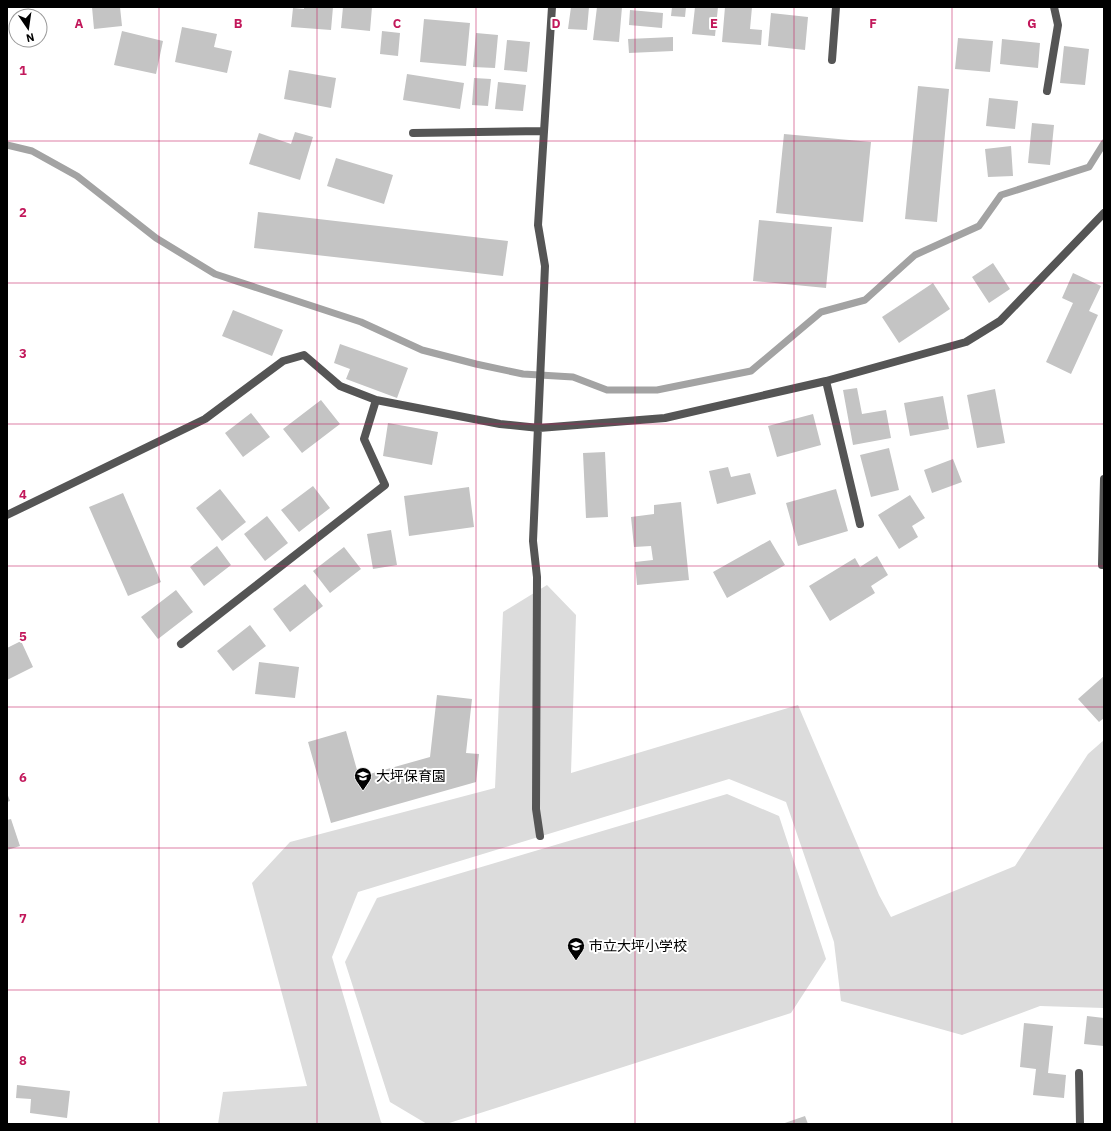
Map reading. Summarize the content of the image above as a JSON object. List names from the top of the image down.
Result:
{
  "places": {
    "school or university": ["大坪保育園", "市立大坪小学校"]
  },
  "north": "bottom",
  "grid": {
    "columns": [
      "A",
      "B",
      "C",
      "D",
      "E",
      "F",
      "G"
    ],
    "rows": [
      "1",
      "2",
      "3",
      "4",
      "5",
      "6",
      "7",
      "8"
    ]
  }
}
